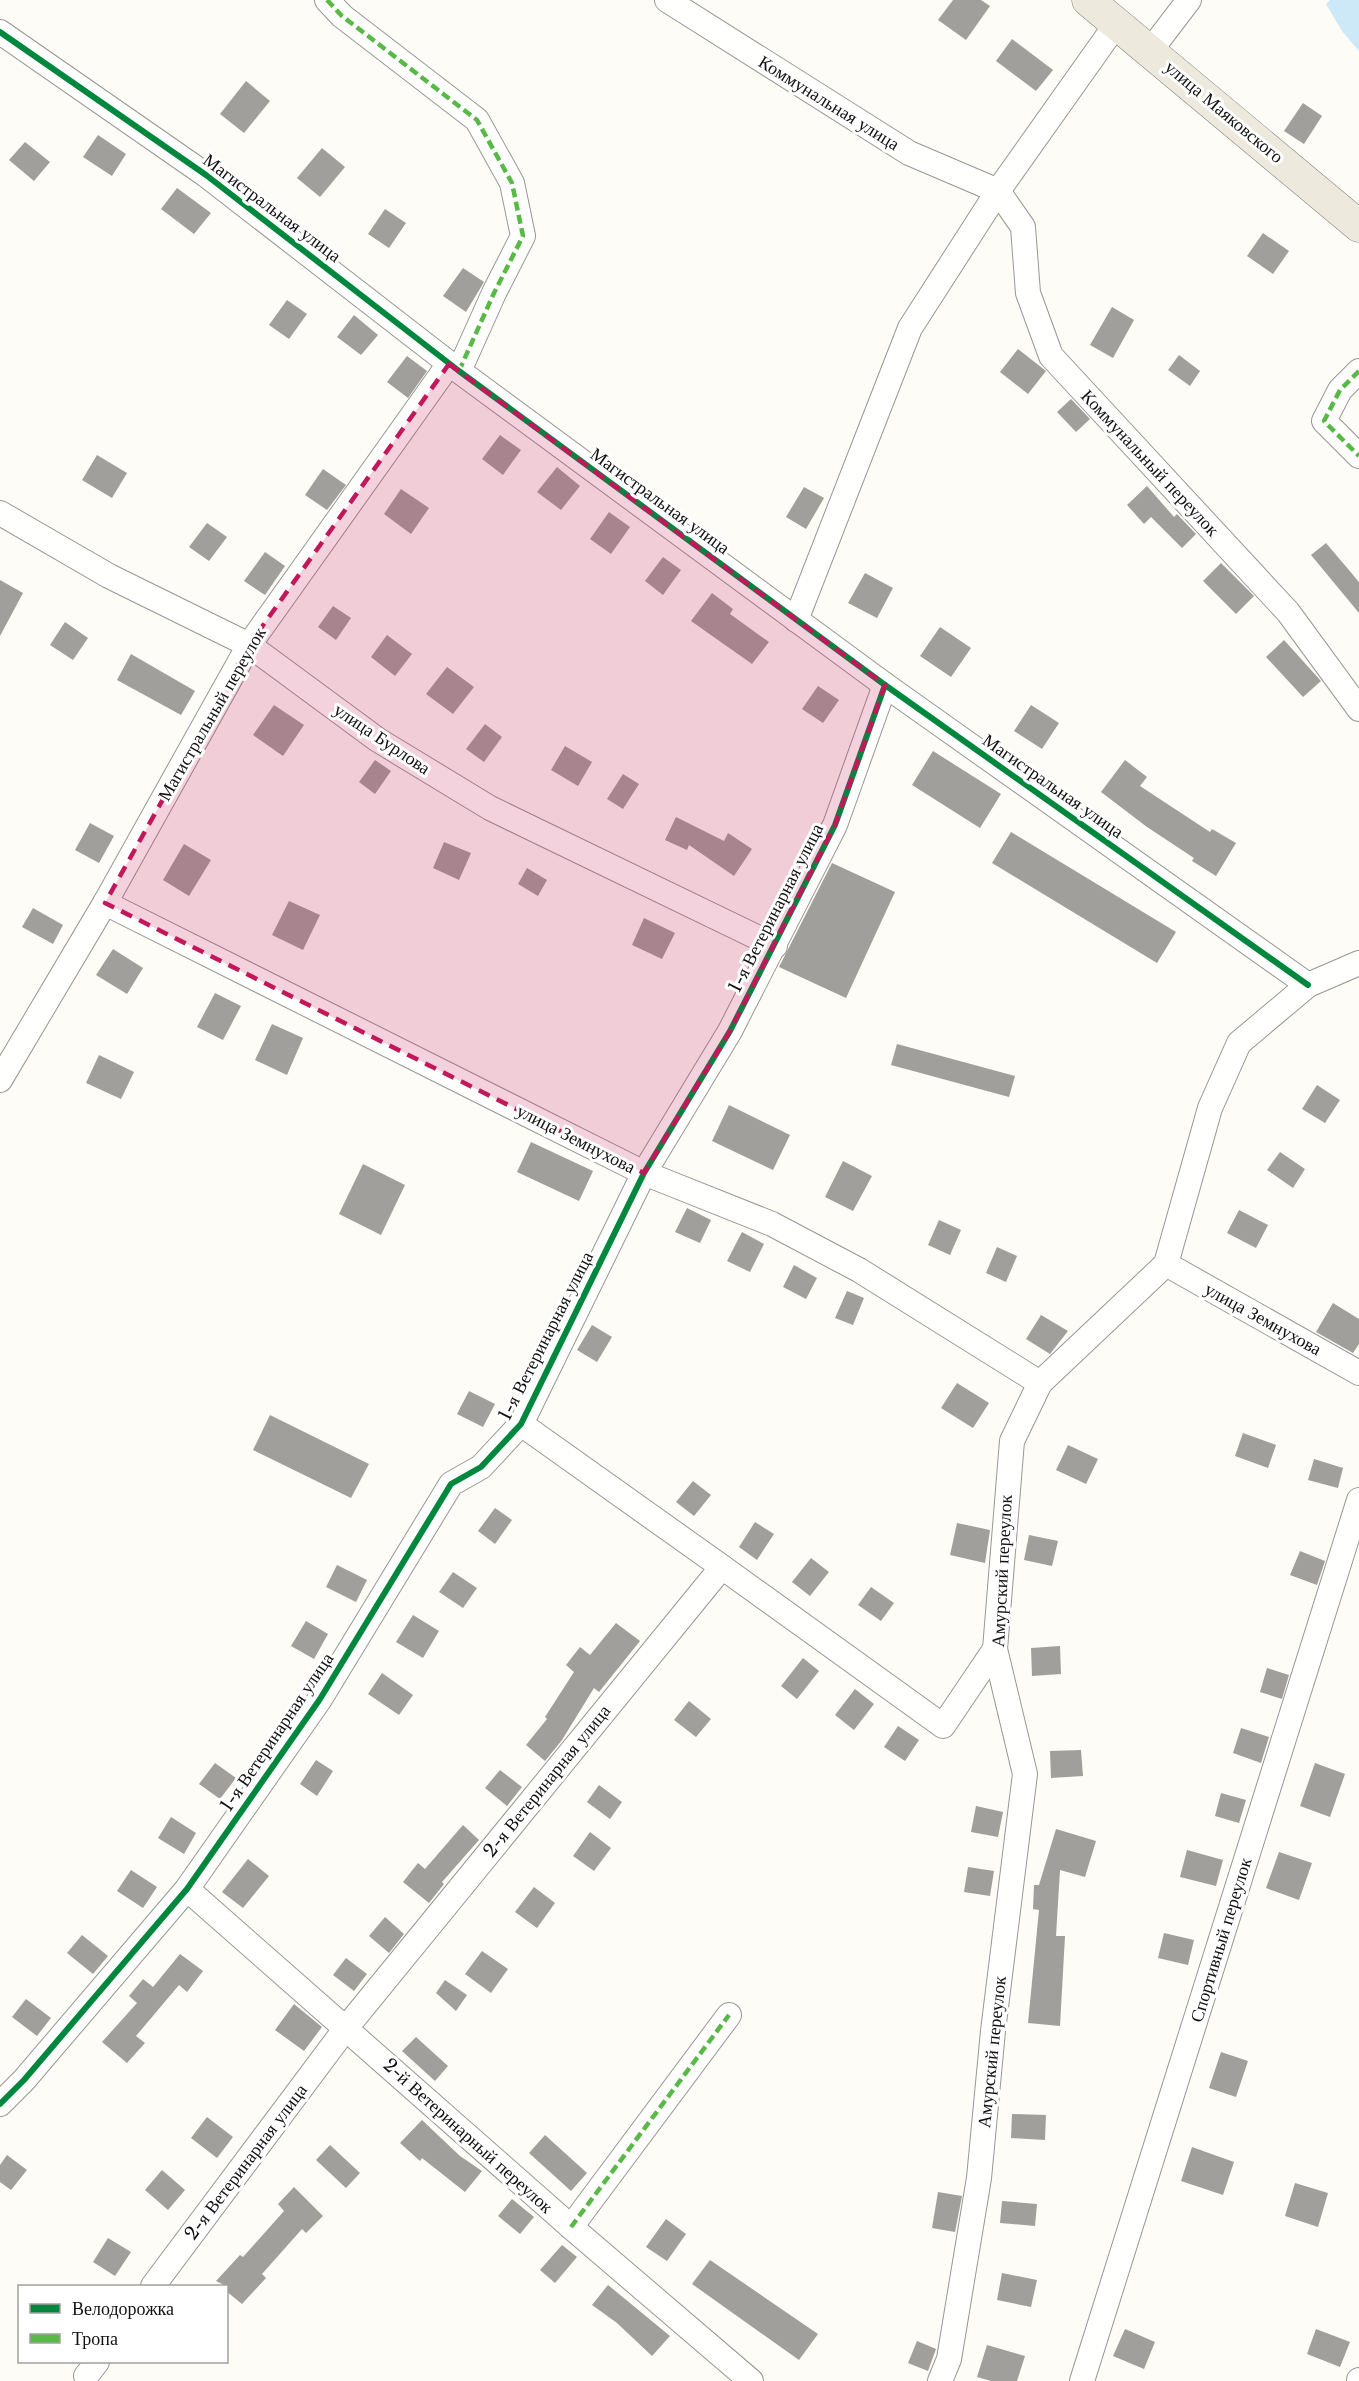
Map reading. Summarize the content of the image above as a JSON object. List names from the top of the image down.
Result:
{
  "streets": {
    "main road": ["улица Маяковского"],
    "street": [
      "Коммунальная улица",
      "Магистральная улица",
      "Коммунальный переулок",
      "Магистральный переулок",
      "улица Бурлова",
      "1-я Ветеринарная улица",
      "улица Земнухова",
      "Амурский переулок",
      "2-я Ветеринарная улица",
      "Спортивный переулок",
      "2-й Ветеринарный переулок"
    ]
  },
  "crossings": [
    ["Коммунальная улица", "Коммунальный переулок"],
    ["Магистральная улица", "Магистральный переулок"],
    ["Магистральная улица", "1-я Ветеринарная улица"],
    ["Магистральный переулок", "улица Бурлова"],
    ["Магистральный переулок", "улица Земнухова"],
    ["улица Бурлова", "1-я Ветеринарная улица"],
    ["1-я Ветеринарная улица", "улица Земнухова"],
    ["1-я Ветеринарная улица", "2-й Ветеринарный переулок"],
    ["улица Земнухова", "Амурский переулок"],
    ["2-я Ветеринарная улица", "2-й Ветеринарный переулок"]
  ],
  "legend": ["Велодорожка", "Тропа"]
}
